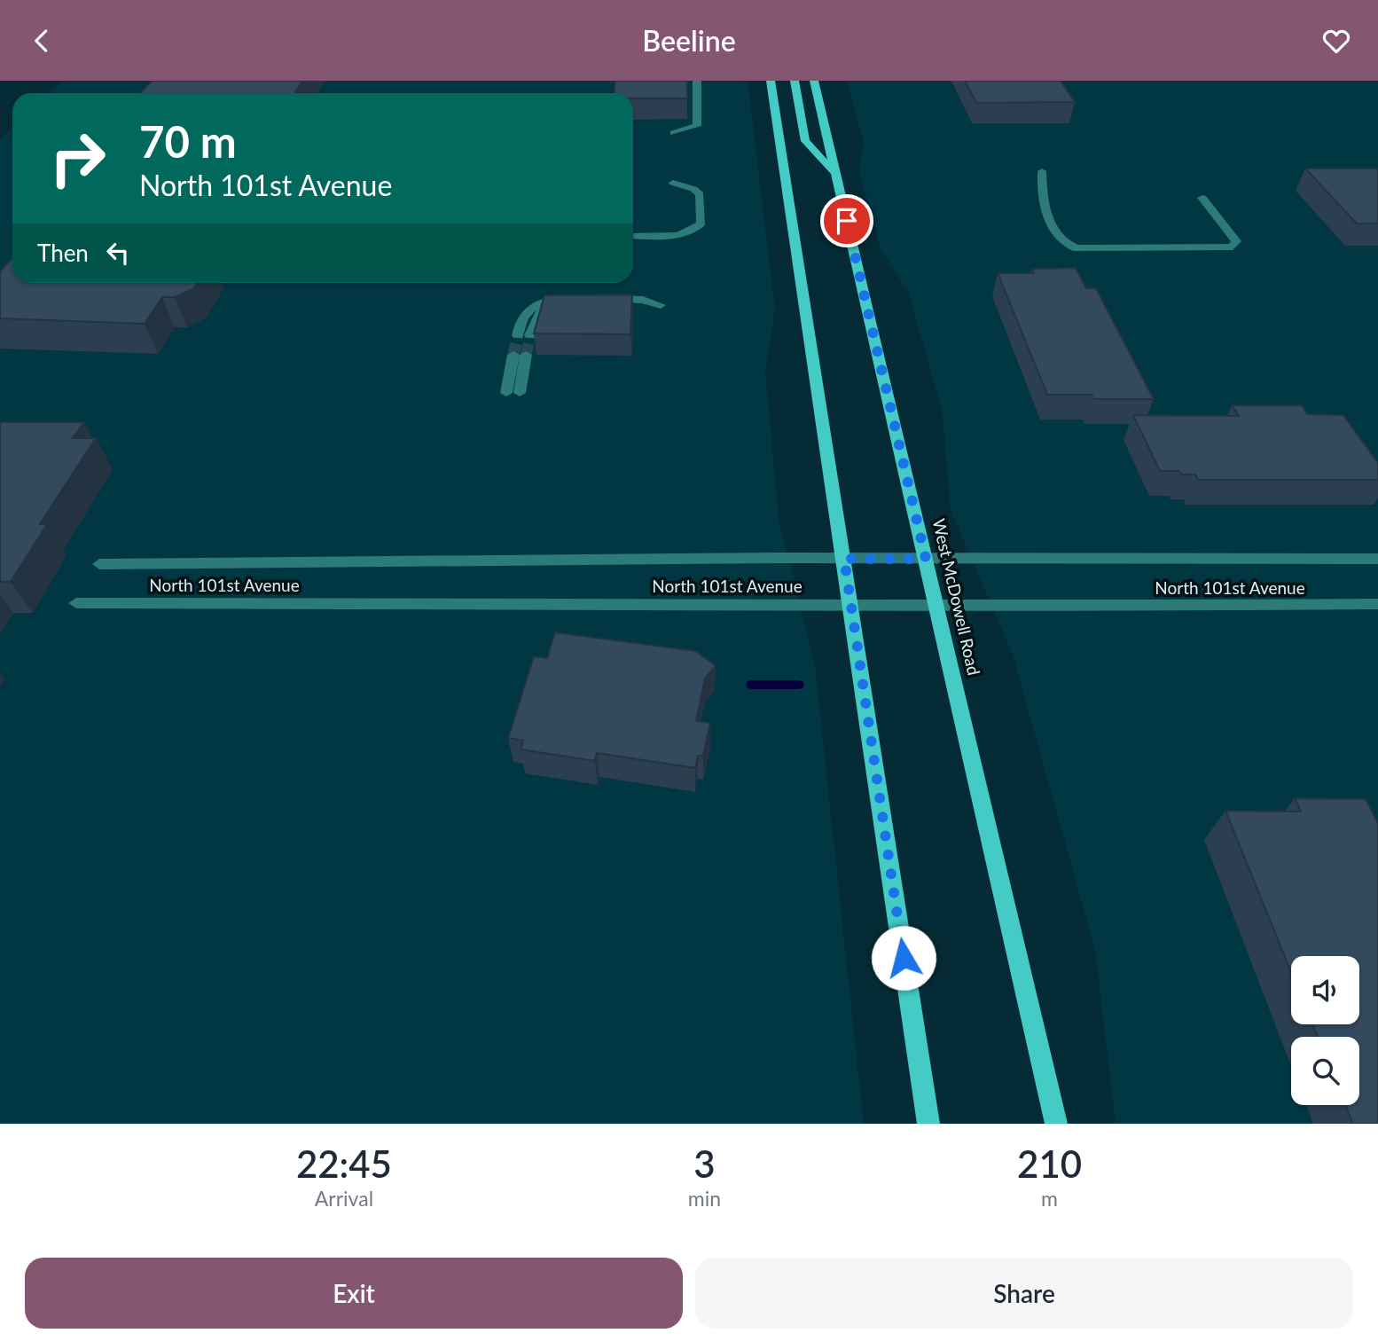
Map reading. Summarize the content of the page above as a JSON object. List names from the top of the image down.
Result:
{
  "streets": {
    "main road": ["West McDowell Road"],
    "lane": ["North 101st Avenue"]
  },
  "crossings": [
    ["North 101st Avenue", "West McDowell Road"]
  ],
  "page": {
    "header": "Beeline",
    "turn": ["70 m", "North 101st Avenue"],
    "then": "Then",
    "eta": [
      "22:45",
      "Arrival",
      "3",
      "min",
      "210",
      "m"
    ],
    "buttons": ["Exit", "Share"]
  }
}
